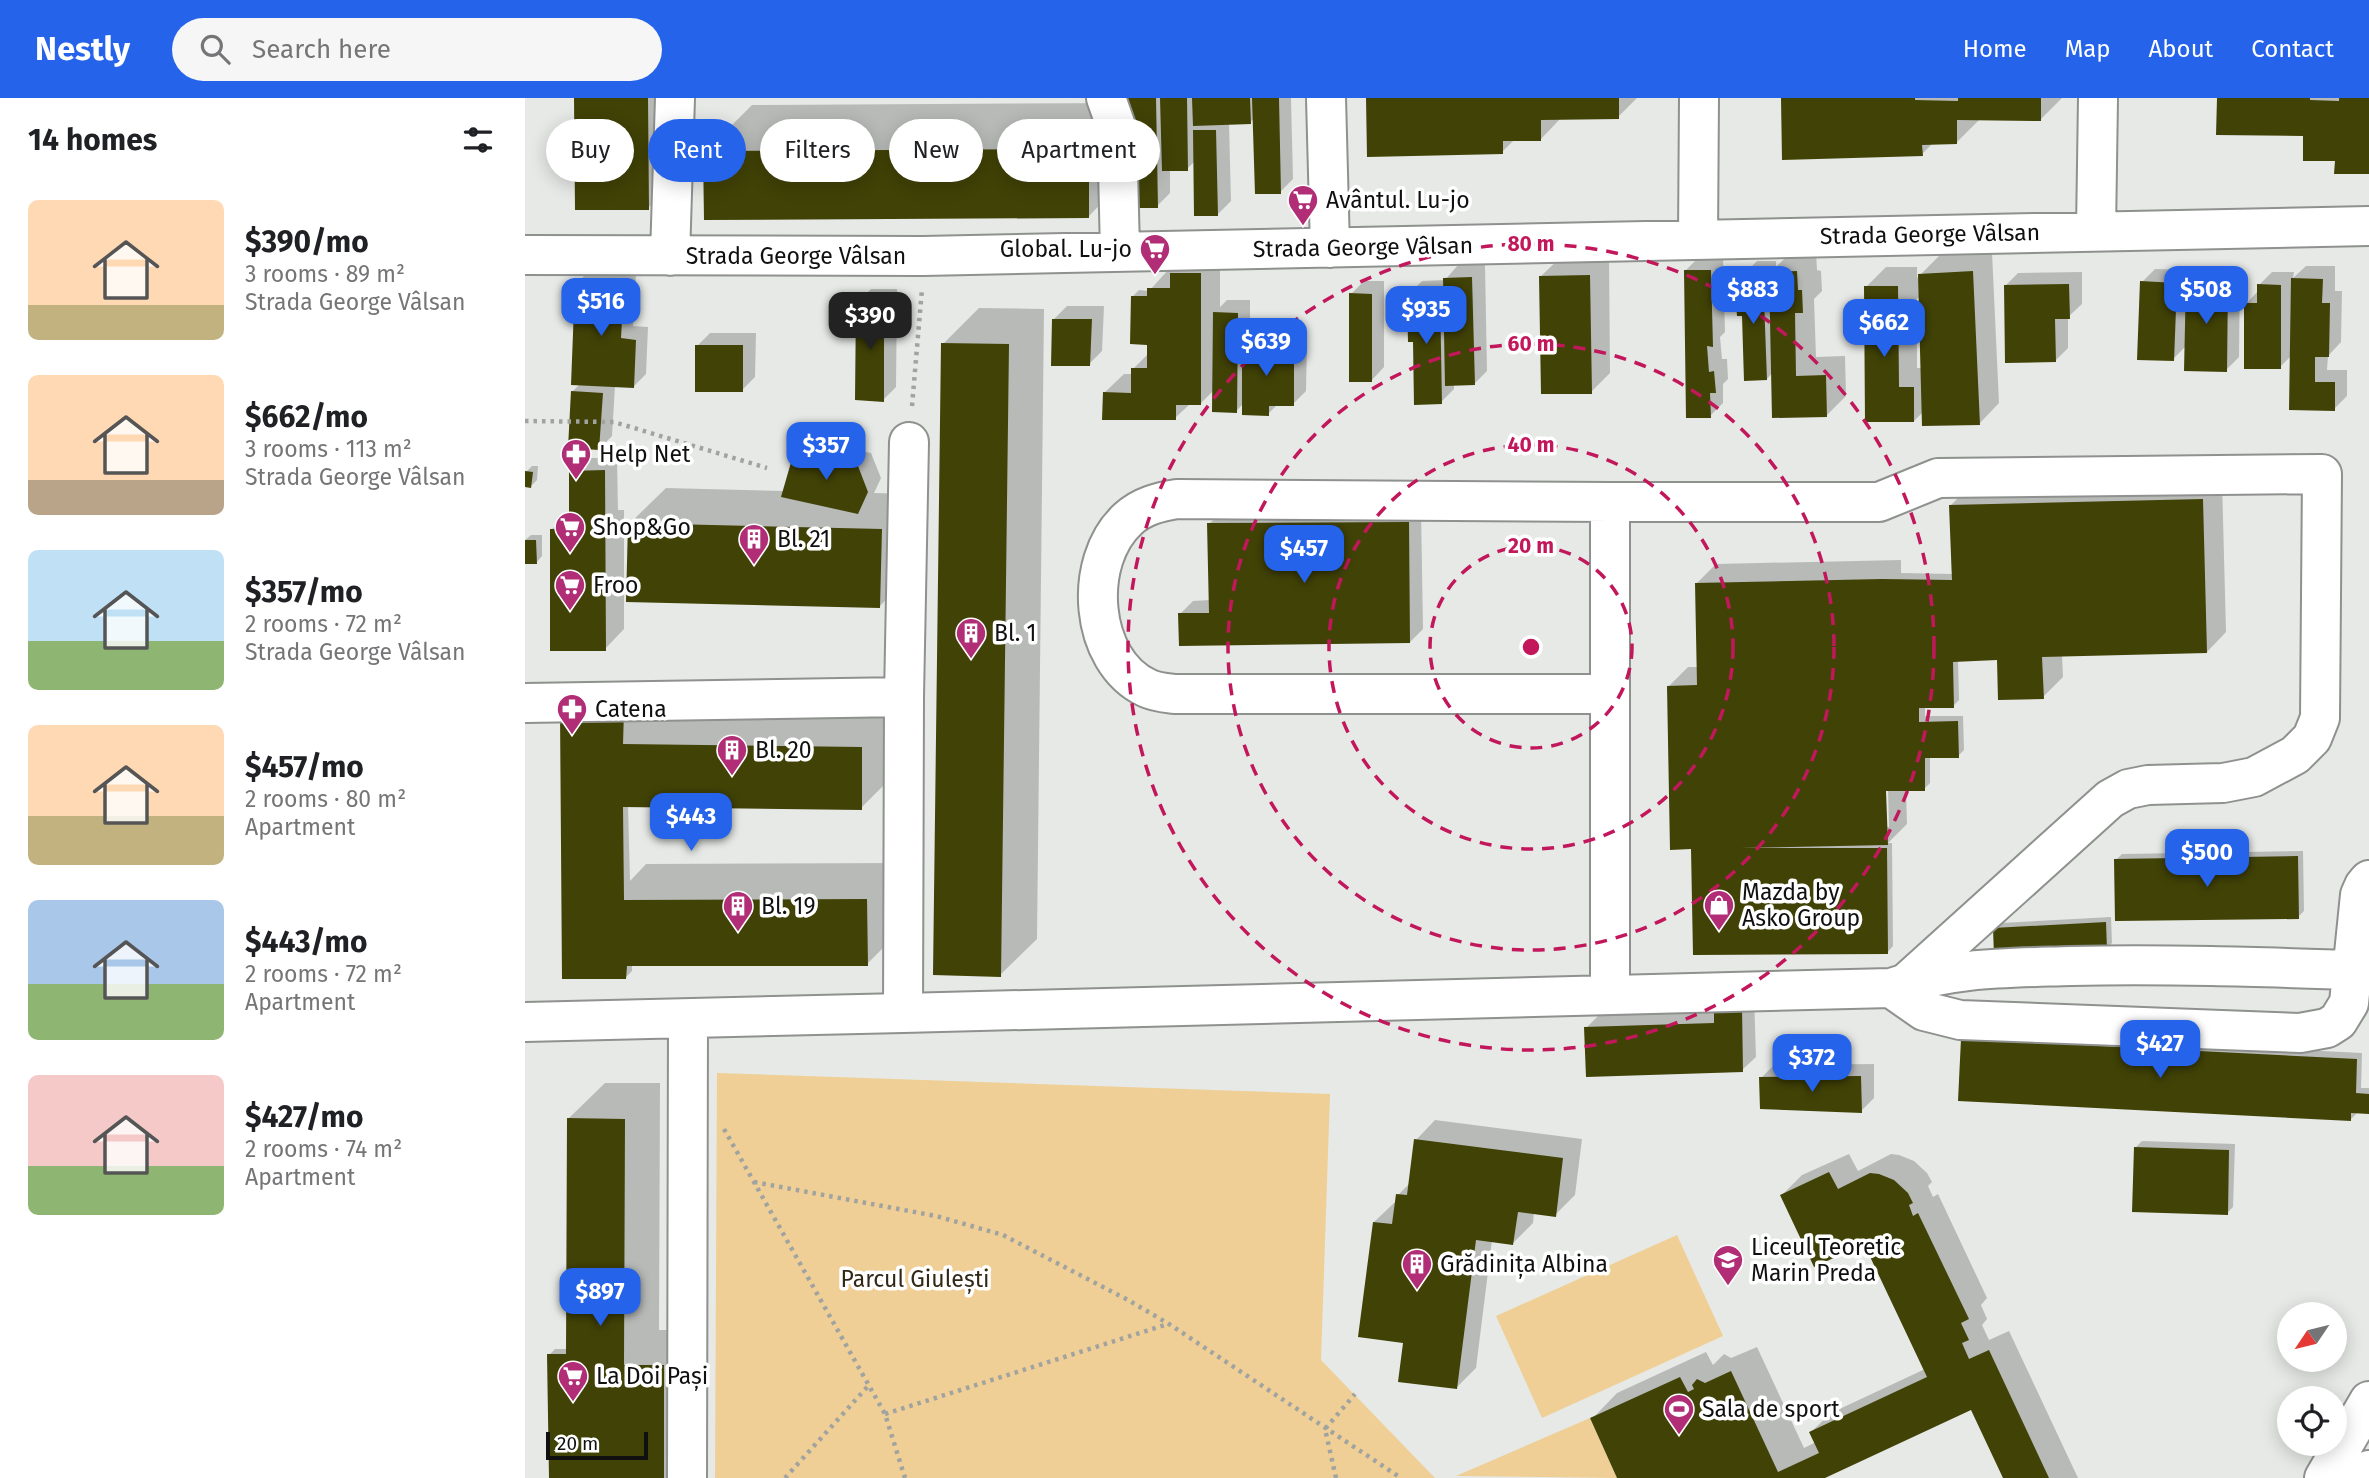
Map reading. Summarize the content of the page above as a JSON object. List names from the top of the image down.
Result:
{
  "streets": {
    "street": ["Strada George Vâlsan"]
  },
  "parks": ["Parcul Giulești"],
  "places": {
    "supermarket": [
      "Avântul. Lu-jo",
      "Global. Lu-jo",
      "Shop&Go",
      "Froo",
      "La Doi Pași"
    ],
    "pharmacy": ["Help Net", "Catena"],
    "building": [
      "Bl. 21",
      "Bl. 1",
      "Bl. 20",
      "Bl. 19",
      "Grădinița Albina"
    ],
    "shop": ["Mazda by Asko Group"],
    "school or university": ["Liceul Teoretic Marin Preda"],
    "sports": ["Sala de sport"]
  },
  "scale_bar": "20 m",
  "north": "bottom left",
  "page": {
    "header": "Nestly",
    "search": "Search here",
    "nav": [
      "Home",
      "Map",
      "About",
      "Contact"
    ],
    "heading": "14 homes",
    "chip": [
      "Buy",
      "Rent",
      "Filters",
      "New",
      "Apartment"
    ],
    "list": [
      {
        "name": "$390/mo",
        "note": "3 rooms · 89 m² · Strada George Vâlsan"
      },
      {
        "name": "$662/mo",
        "note": "3 rooms · 113 m² · Strada George Vâlsan"
      },
      {
        "name": "$357/mo",
        "note": "2 rooms · 72 m² · Strada George Vâlsan"
      },
      {
        "name": "$457/mo",
        "note": "2 rooms · 80 m² · Apartment"
      },
      {
        "name": "$443/mo",
        "note": "2 rooms · 72 m² · Apartment"
      },
      {
        "name": "$427/mo",
        "note": "2 rooms · 74 m² · Apartment"
      }
    ],
    "price": [
      "$883",
      "$508",
      "$516",
      "$935",
      "$390",
      "$662",
      "$639",
      "$357",
      "$457",
      "$443",
      "$500",
      "$427",
      "$372",
      "$897"
    ],
    "scale": "20 m"
  },
  "rings": [
    "80 m",
    "60 m",
    "40 m",
    "20 m"
  ]
}
